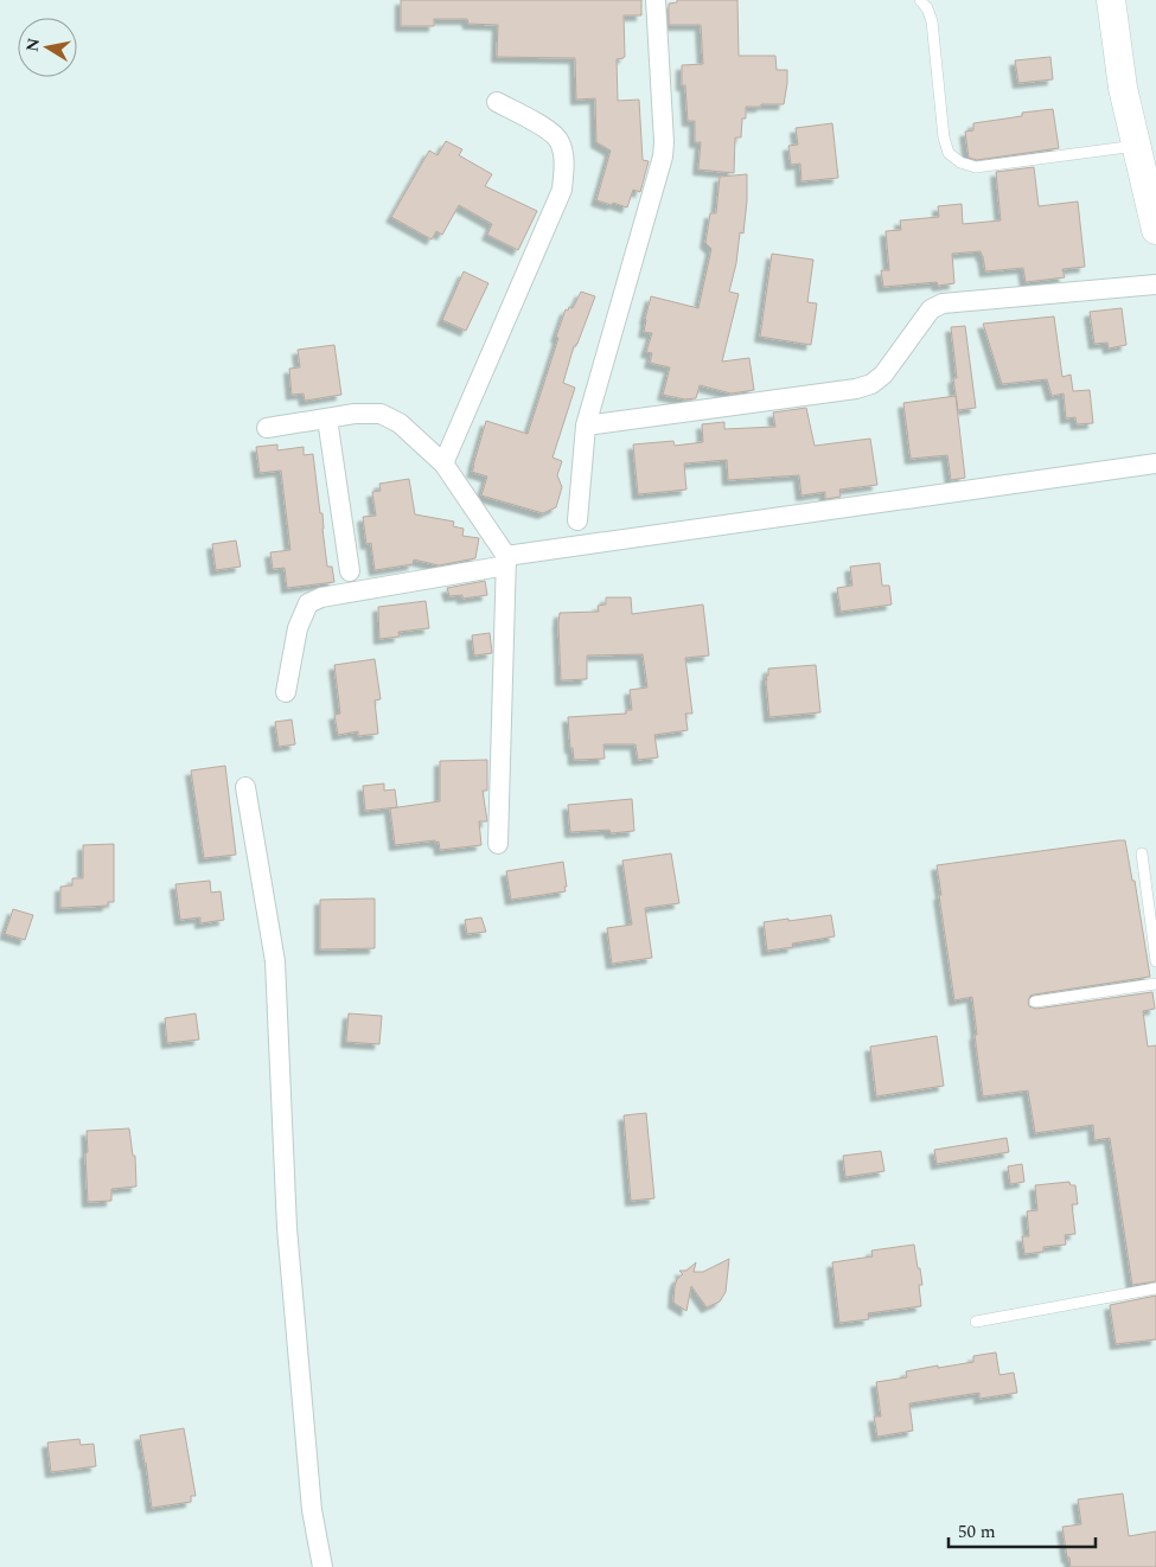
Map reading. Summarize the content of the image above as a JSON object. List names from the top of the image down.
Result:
{
  "scale_bar": "50 m",
  "north": "left"
}
